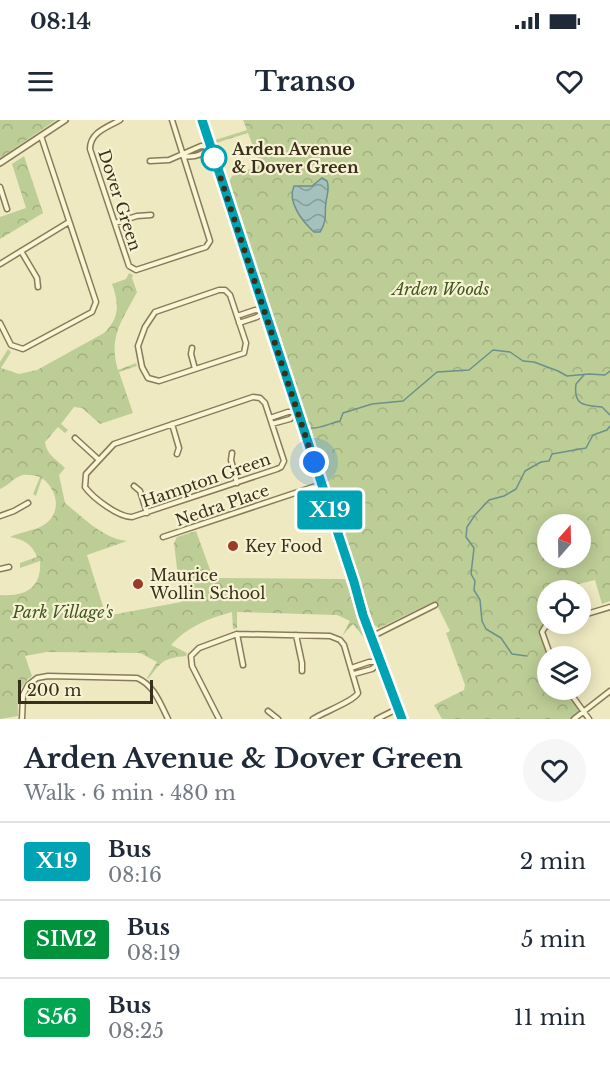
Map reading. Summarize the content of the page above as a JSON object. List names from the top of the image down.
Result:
{
  "streets": {
    "street": ["Dover Green", "Hampton Green", "Nedra Place"]
  },
  "parks": ["Arden Woods", "Park Village's"],
  "places": ["Arden Avenue & Dover Green", "Key Food", "Maurice Wollin School"],
  "lines": ["bus line X19"],
  "scale_bar": "200 m",
  "north": "top",
  "page": {
    "status": "08:14",
    "header": "Transo",
    "on_map": "X19",
    "scale": "200 m",
    "heading": ["Arden Avenue & Dover Green", "Walk · 6 min · 480 m"],
    "list": [
      {
        "mark": "X19",
        "name": "Bus",
        "note": "08:16",
        "value": "2 min"
      },
      {
        "mark": "SIM2",
        "name": "Bus",
        "note": "08:19",
        "value": "5 min"
      },
      {
        "mark": "S56",
        "name": "Bus",
        "note": "08:25",
        "value": "11 min"
      }
    ]
  }
}
